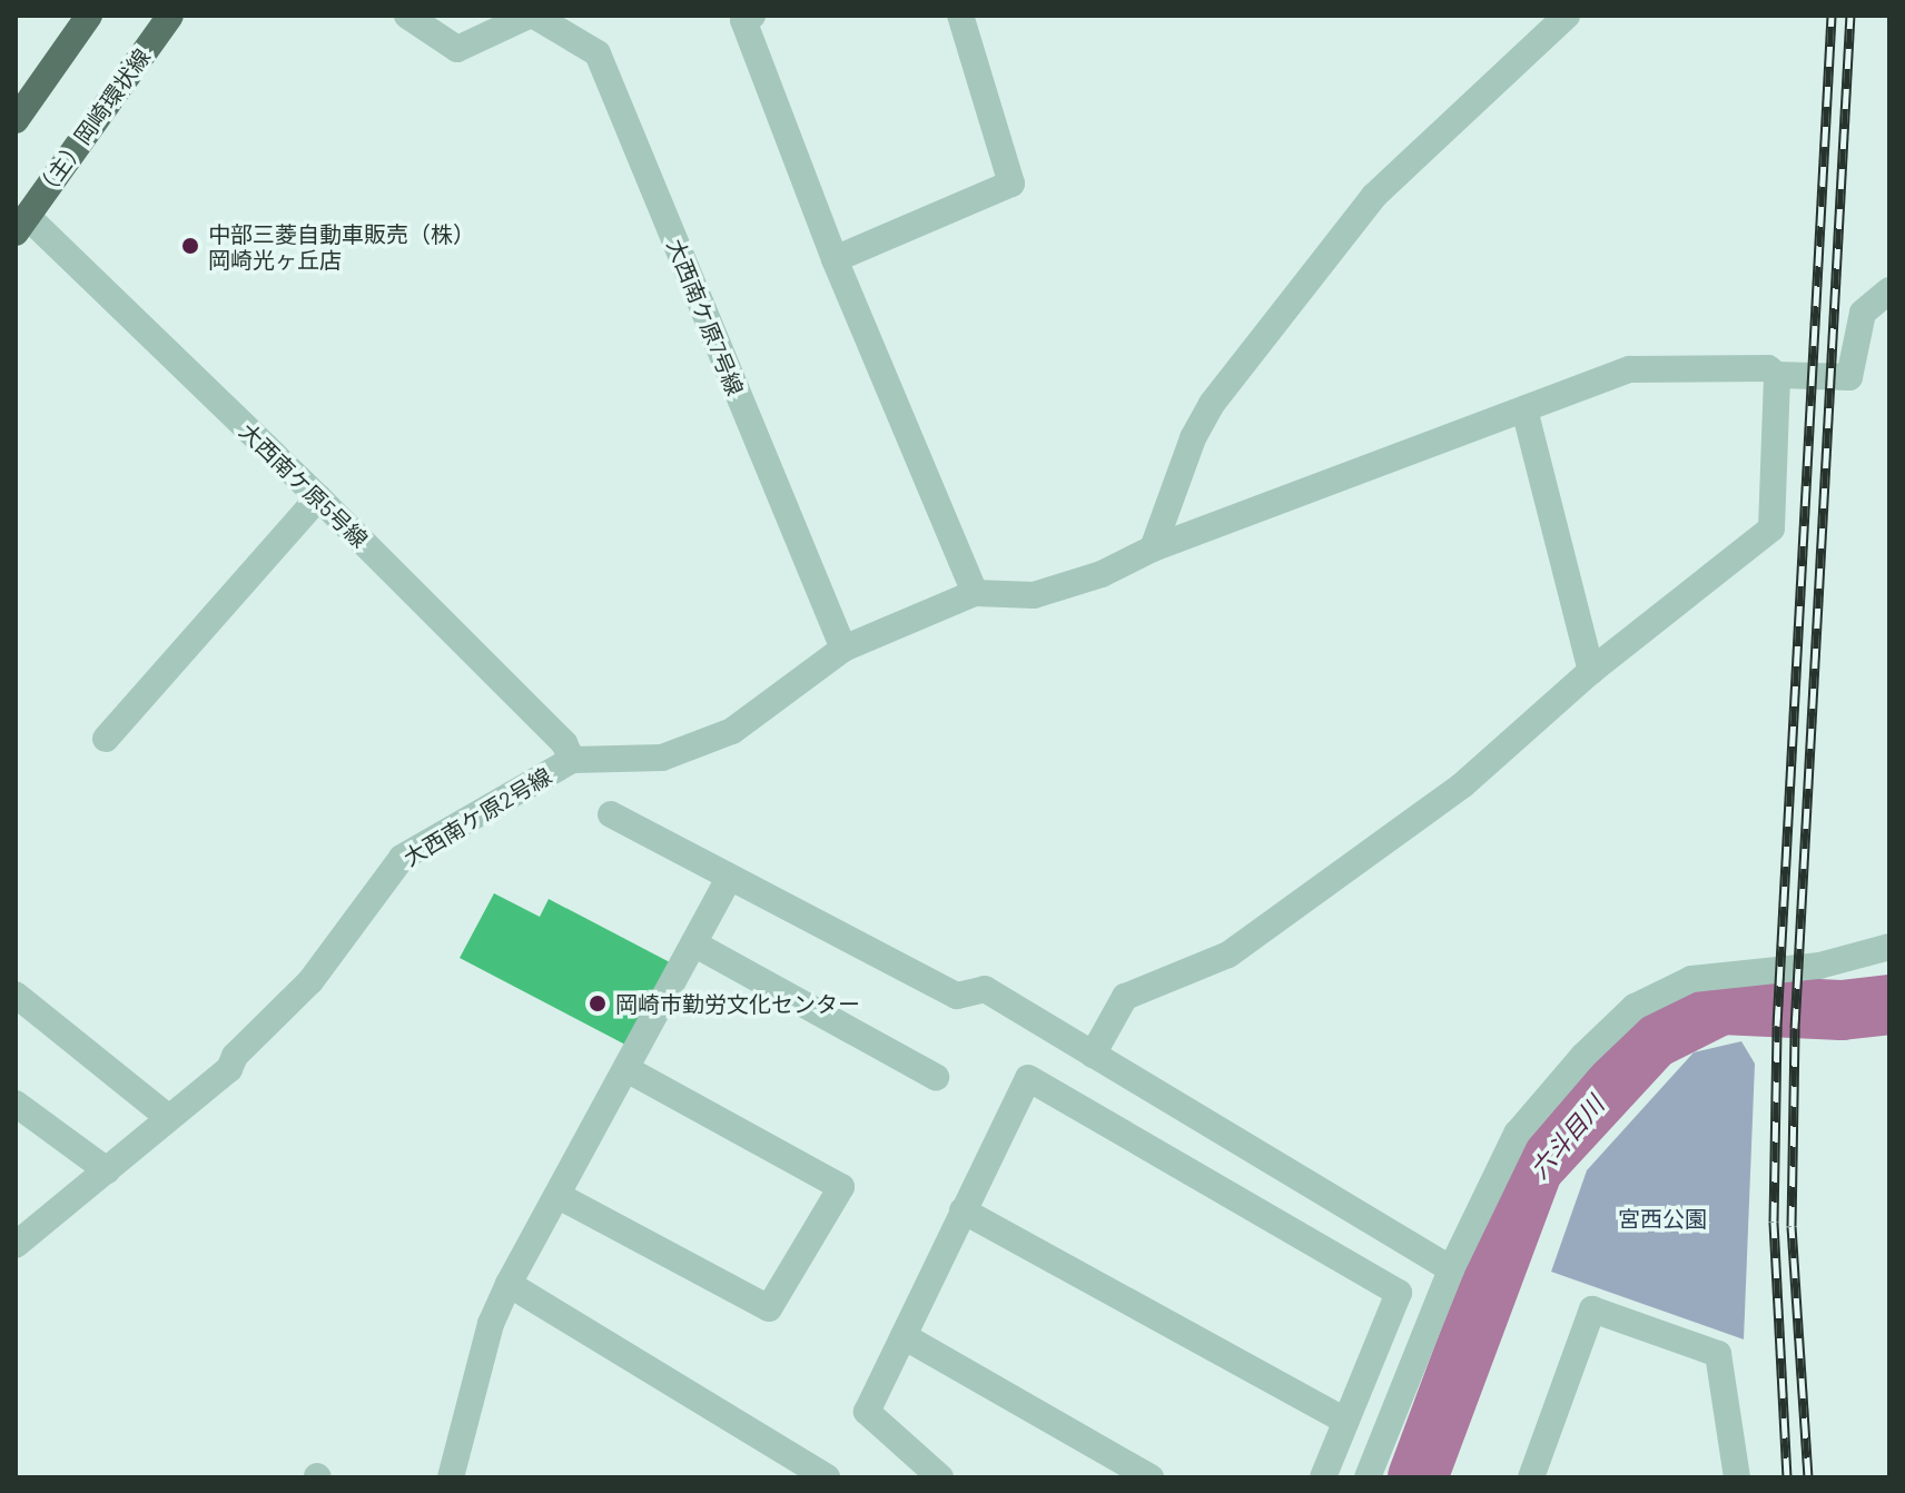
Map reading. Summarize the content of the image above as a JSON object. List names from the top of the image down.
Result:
{
  "streets": {
    "main road": ["（主）岡崎環状線"],
    "street": ["大西南ケ原7号線", "大西南ケ原5号線", "大西南ケ原2号線"]
  },
  "crossings": [
    ["（主）岡崎環状線", "大西南ケ原5号線"],
    ["大西南ケ原7号線", "大西南ケ原2号線"],
    ["大西南ケ原5号線", "大西南ケ原2号線"]
  ],
  "water": ["六斗目川"],
  "parks": ["宮西公園"],
  "places": ["中部三菱自動車販売（株） 岡崎光ヶ丘店", "岡崎市勤労文化センター"]
}
